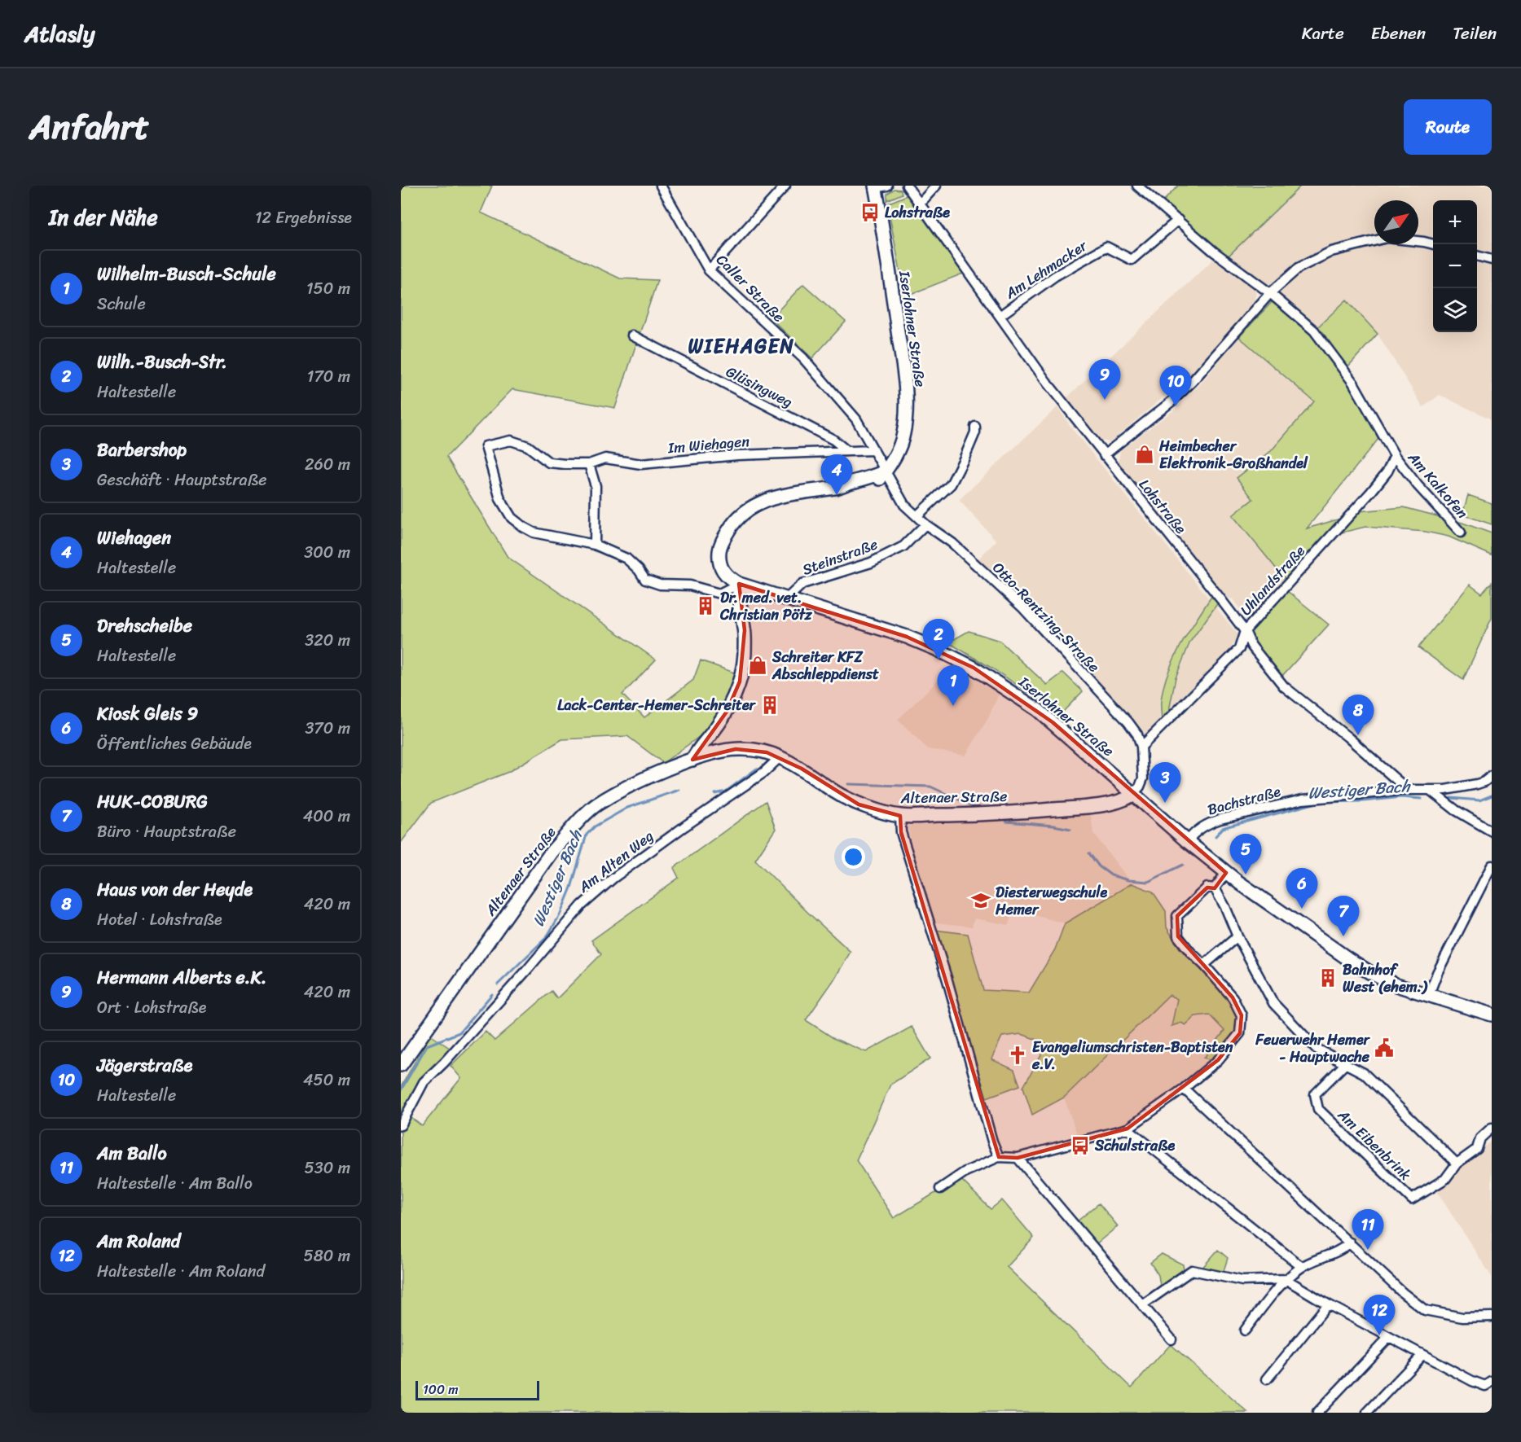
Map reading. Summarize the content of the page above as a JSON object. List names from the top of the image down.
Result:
{
  "streets": {
    "main road": ["Iserlohner Straße", "Altenaer Straße"],
    "street": [
      "Am Lehmacker",
      "Caller Straße",
      "Glüsingweg",
      "Im Wiehagen",
      "Am Kalkofen",
      "Lohstraße",
      "Steinstraße",
      "Uhlandstraße",
      "Otto-Rentzing-Straße",
      "Bachstraße",
      "Am Alten Weg",
      "Am Eibenbrink"
    ]
  },
  "crossings": [
    ["Am Lehmacker", "Am Kalkofen"],
    ["Am Lehmacker", "Lohstraße"],
    ["Caller Straße", "Iserlohner Straße"],
    ["Caller Straße", "Im Wiehagen"],
    ["Caller Straße", "Otto-Rentzing-Straße"],
    ["Iserlohner Straße", "Steinstraße"],
    ["Iserlohner Straße", "Otto-Rentzing-Straße"],
    ["Iserlohner Straße", "Altenaer Straße"],
    ["Iserlohner Straße", "Bachstraße"],
    ["Glüsingweg", "Im Wiehagen"],
    ["Am Kalkofen", "Uhlandstraße"],
    ["Lohstraße", "Uhlandstraße"],
    ["Lohstraße", "Bachstraße"],
    ["Steinstraße", "Otto-Rentzing-Straße"],
    ["Uhlandstraße", "Otto-Rentzing-Straße"],
    ["Altenaer Straße", "Am Alten Weg"]
  ],
  "districts": ["WIEHAGEN"],
  "water": ["Westiger Bach"],
  "places": {
    "bus stop": ["Lohstraße", "Schulstraße"],
    "shop": ["Heimbecher Elektronik-Großhandel", "Schreiter KFZ Abschleppdienst"],
    "building": ["Dr. med. vet. Christian Pötz", "Lack-Center-Hemer-Schreiter", "Bahnhof West (ehem.)"],
    "school or university": ["Diesterwegschule Hemer"],
    "public building": ["Feuerwehr Hemer - Hauptwache"],
    "church": ["Evangeliumschristen-Baptisten e.V."]
  },
  "scale_bar": "100 m",
  "north": "top right",
  "page": {
    "header": "Atlasly",
    "nav": ["Karte", "Ebenen", "Teilen"],
    "title": "Anfahrt",
    "buttons": "Route",
    "heading": ["In der Nähe", "12 Ergebnisse"],
    "map_buttons": ["+", "−"],
    "list": [
      {
        "mark": "1",
        "name": "Wilhelm-Busch-Schule",
        "note": "Schule",
        "value": "150 m"
      },
      {
        "mark": "2",
        "name": "Wilh.-Busch-Str.",
        "note": "Haltestelle",
        "value": "170 m"
      },
      {
        "mark": "3",
        "name": "Barbershop",
        "note": "Geschäft · Hauptstraße",
        "value": "260 m"
      },
      {
        "mark": "4",
        "name": "Wiehagen",
        "note": "Haltestelle",
        "value": "300 m"
      },
      {
        "mark": "5",
        "name": "Drehscheibe",
        "note": "Haltestelle",
        "value": "320 m"
      },
      {
        "mark": "6",
        "name": "Kiosk Gleis 9",
        "note": "Öffentliches Gebäude",
        "value": "370 m"
      },
      {
        "mark": "7",
        "name": "HUK-COBURG",
        "note": "Büro · Hauptstraße",
        "value": "400 m"
      },
      {
        "mark": "8",
        "name": "Haus von der Heyde",
        "note": "Hotel · Lohstraße",
        "value": "420 m"
      },
      {
        "mark": "9",
        "name": "Hermann Alberts e.K.",
        "note": "Ort · Lohstraße",
        "value": "420 m"
      },
      {
        "mark": "10",
        "name": "Jägerstraße",
        "note": "Haltestelle",
        "value": "450 m"
      },
      {
        "mark": "11",
        "name": "Am Ballo",
        "note": "Haltestelle · Am Ballo",
        "value": "530 m"
      },
      {
        "mark": "12",
        "name": "Am Roland",
        "note": "Haltestelle · Am Roland",
        "value": "580 m"
      }
    ],
    "pins": [
      "9",
      "10",
      "4",
      "2",
      "1",
      "8",
      "3",
      "5",
      "6",
      "7",
      "11",
      "12"
    ],
    "scale": "100 m"
  }
}
